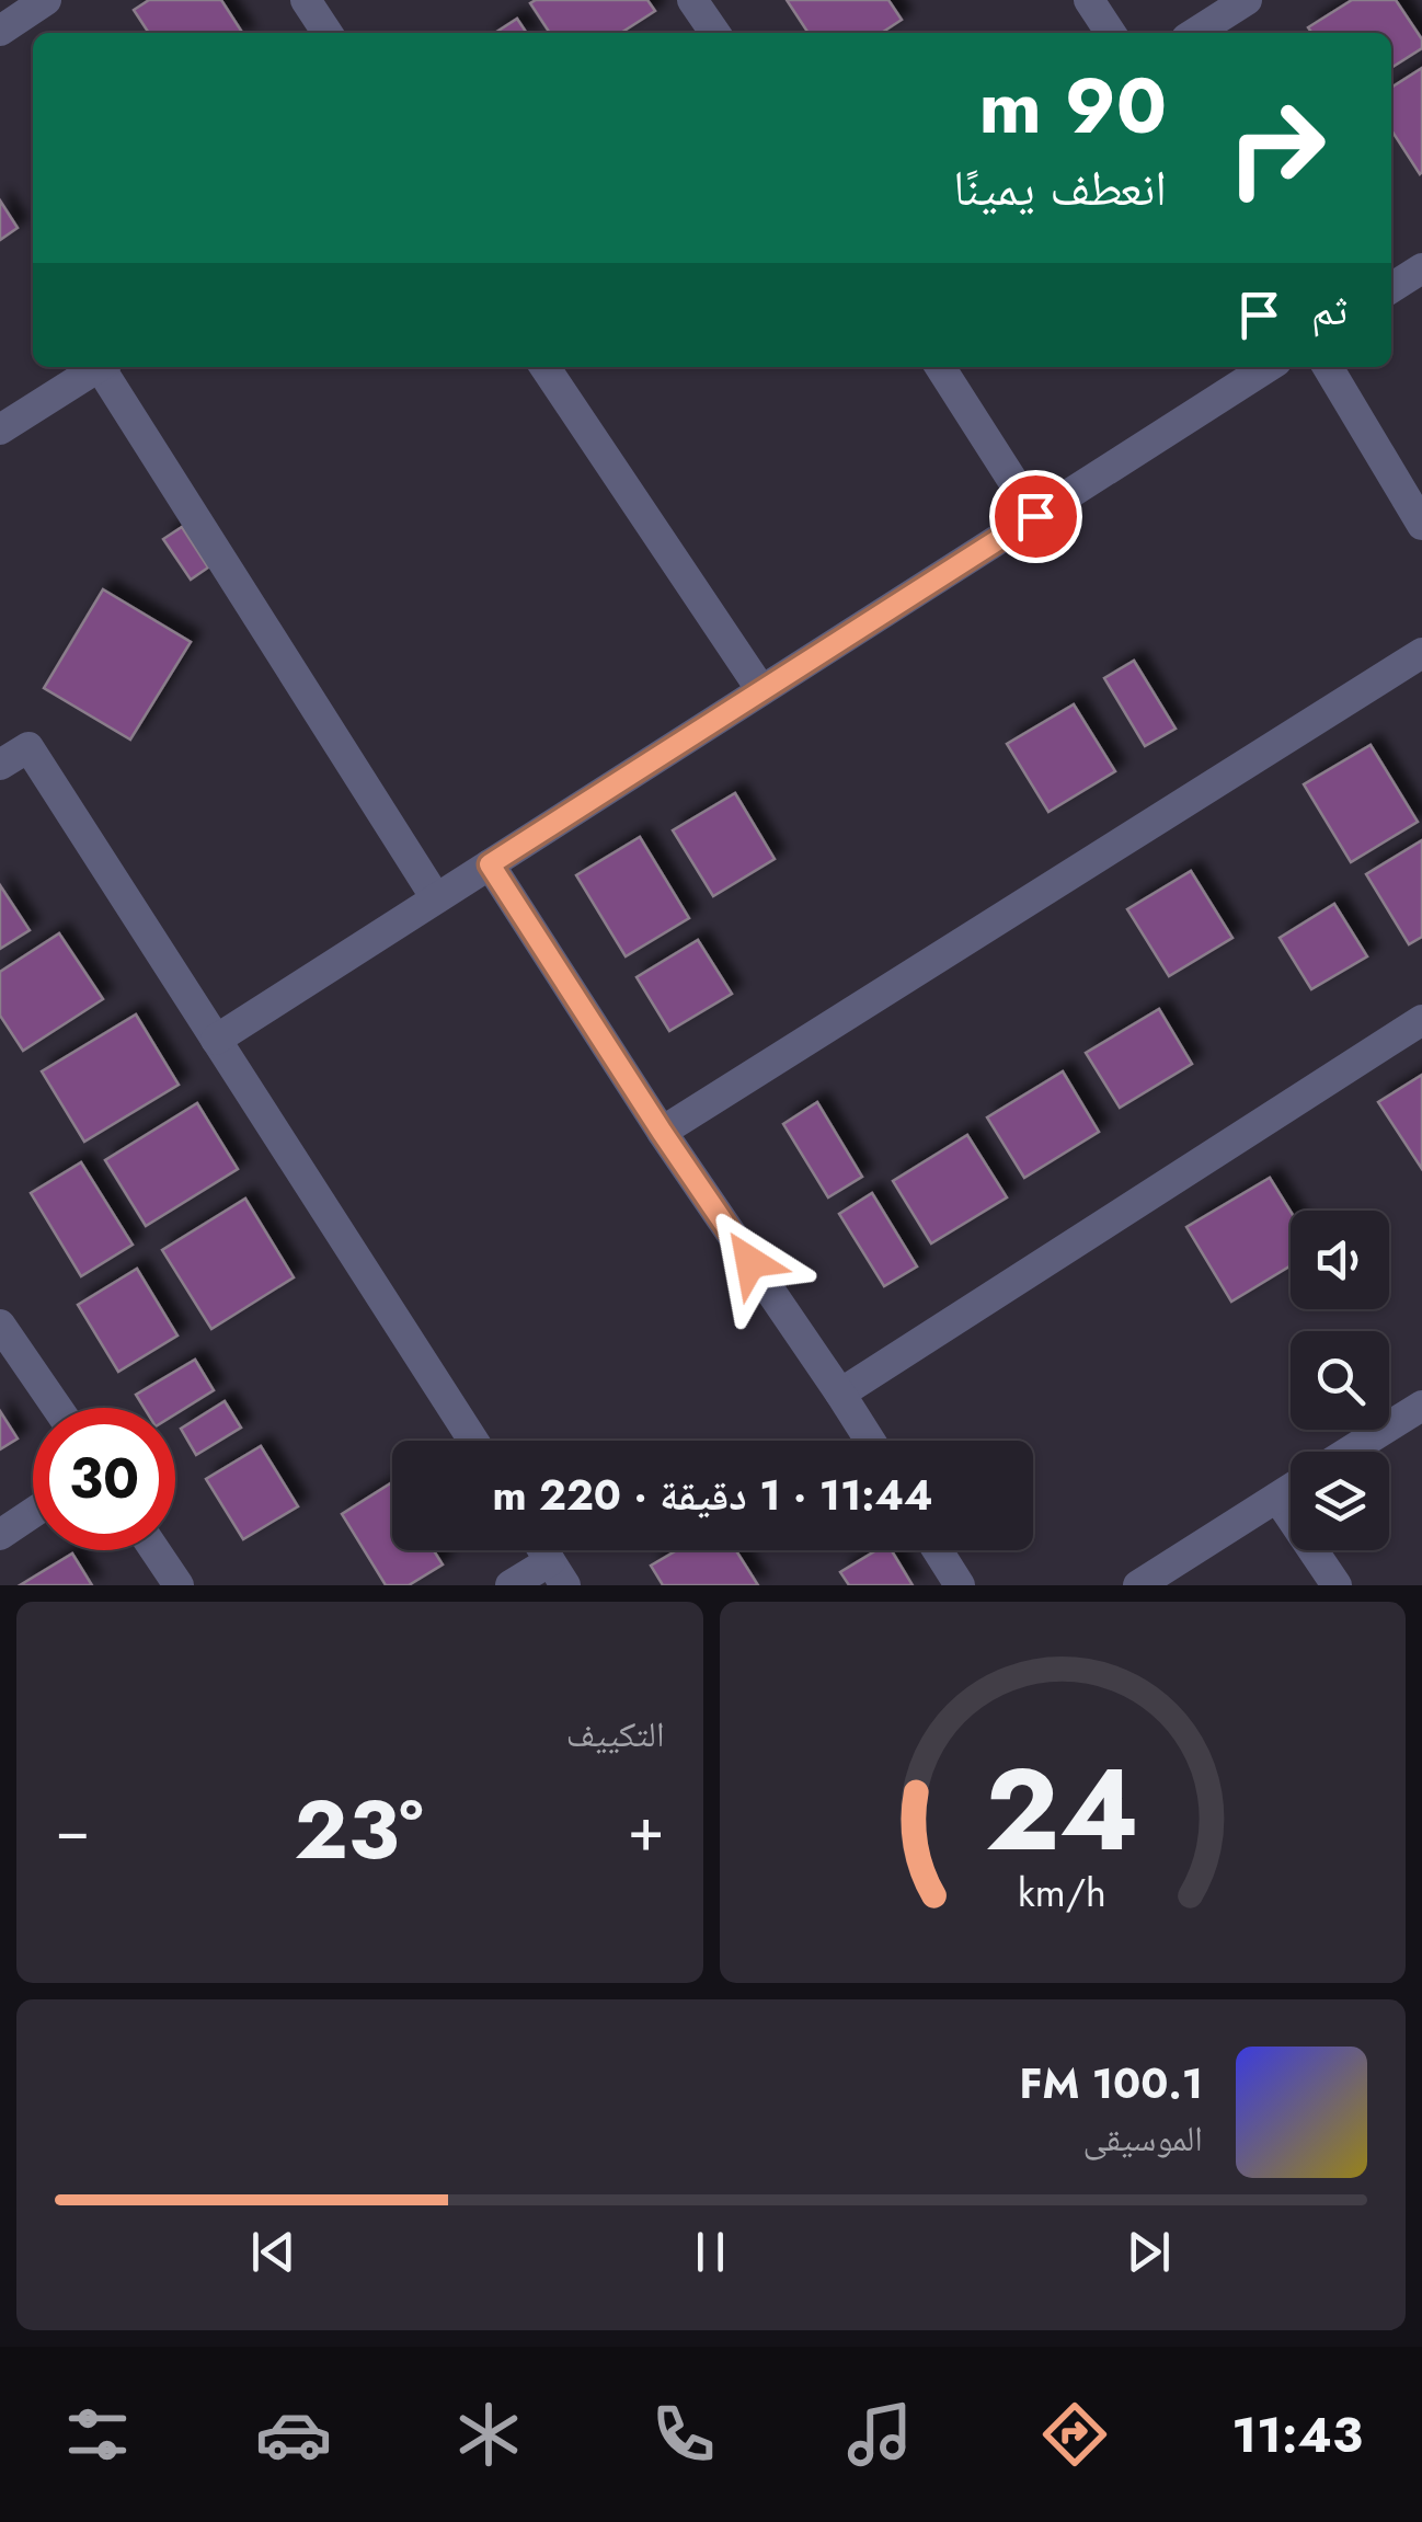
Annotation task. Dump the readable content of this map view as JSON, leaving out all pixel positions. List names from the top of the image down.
{
  "page": {
    "turn": ["90 m", "انعطف يمينًا"],
    "then": "ثم",
    "limit": "30",
    "trip": "11:44 · 1 دقيقة · 220 m",
    "tile": "التكييف",
    "heat": ["−", "23°", "+"],
    "song": ["100.1 FM", "الموسيقى"],
    "tabs": "11:43",
    "gauge": ["24", "km/h"]
  }
}
